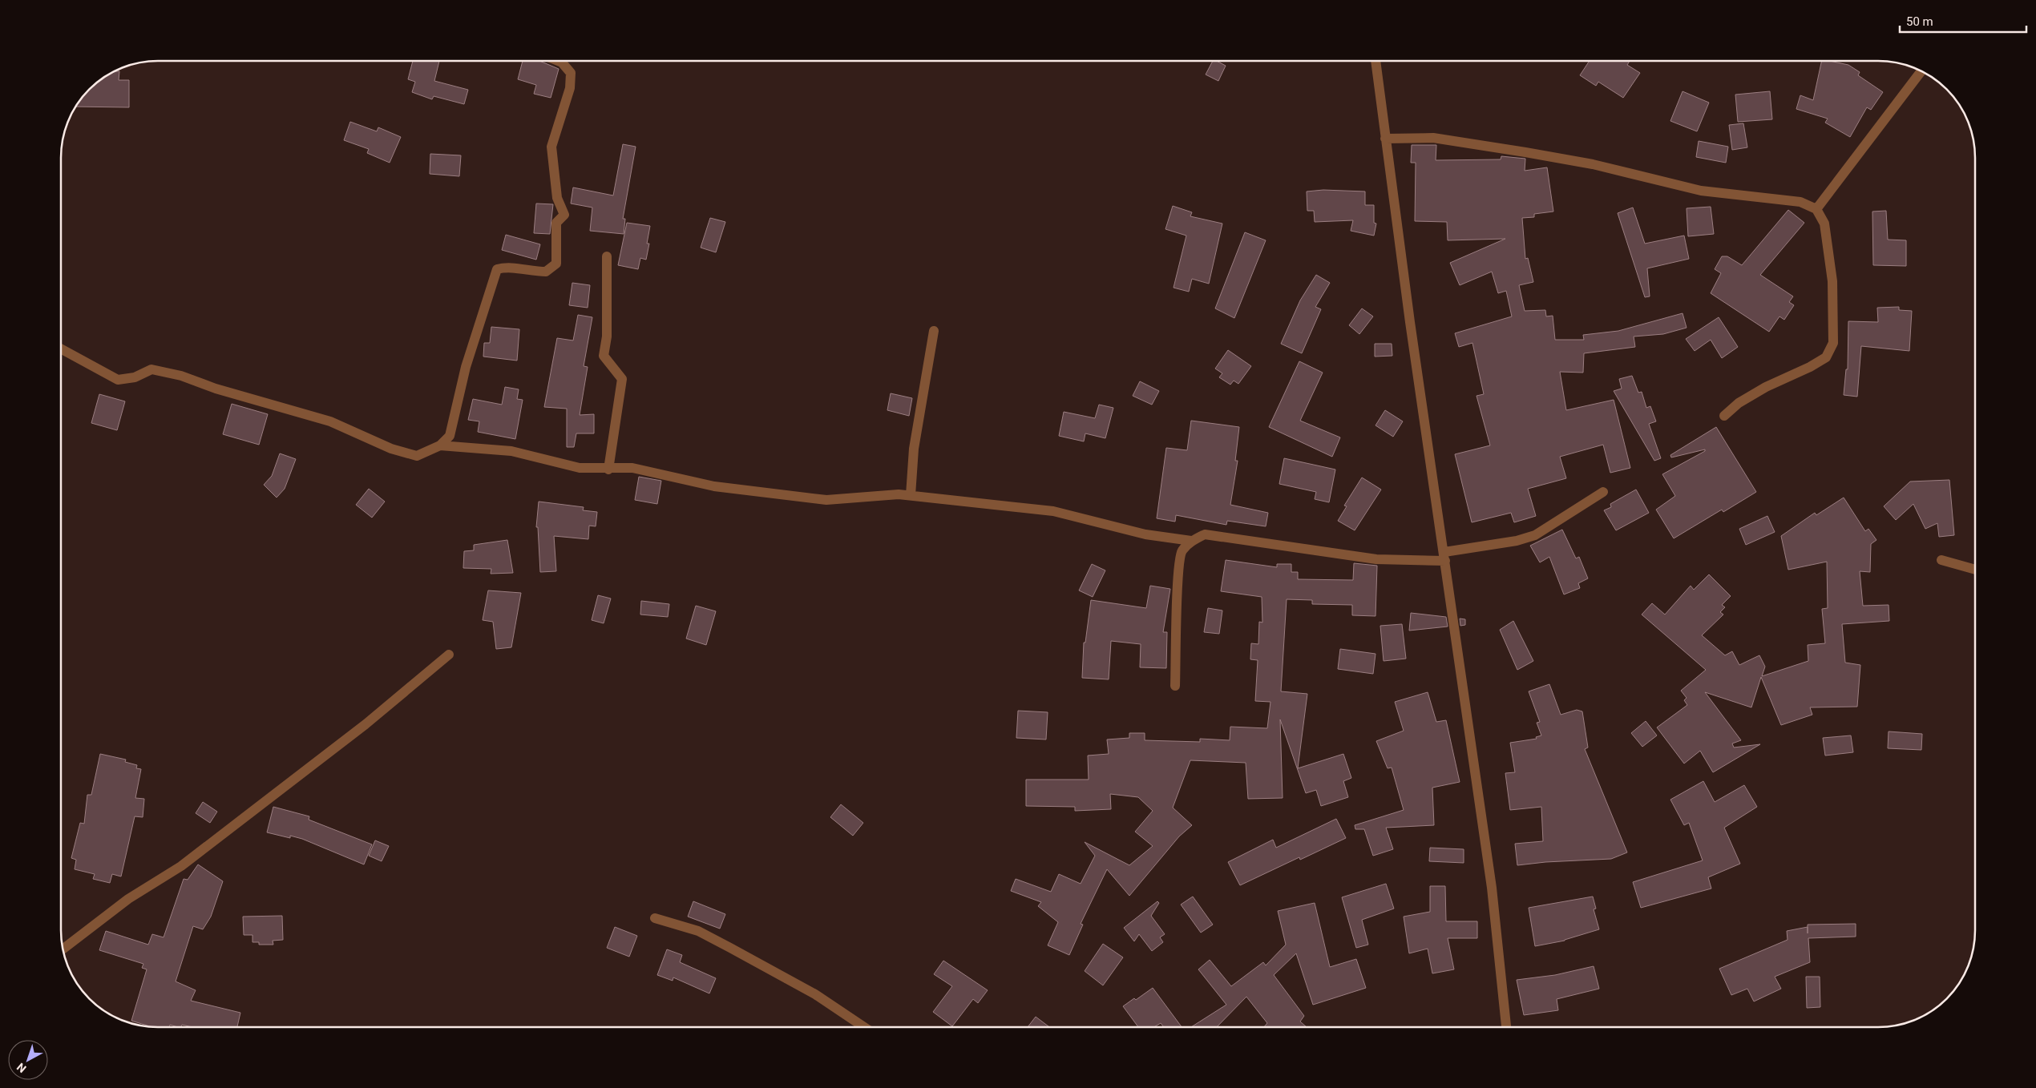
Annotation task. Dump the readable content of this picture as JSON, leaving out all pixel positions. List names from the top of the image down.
{
  "scale_bar": "50 m",
  "north": "bottom left"
}
